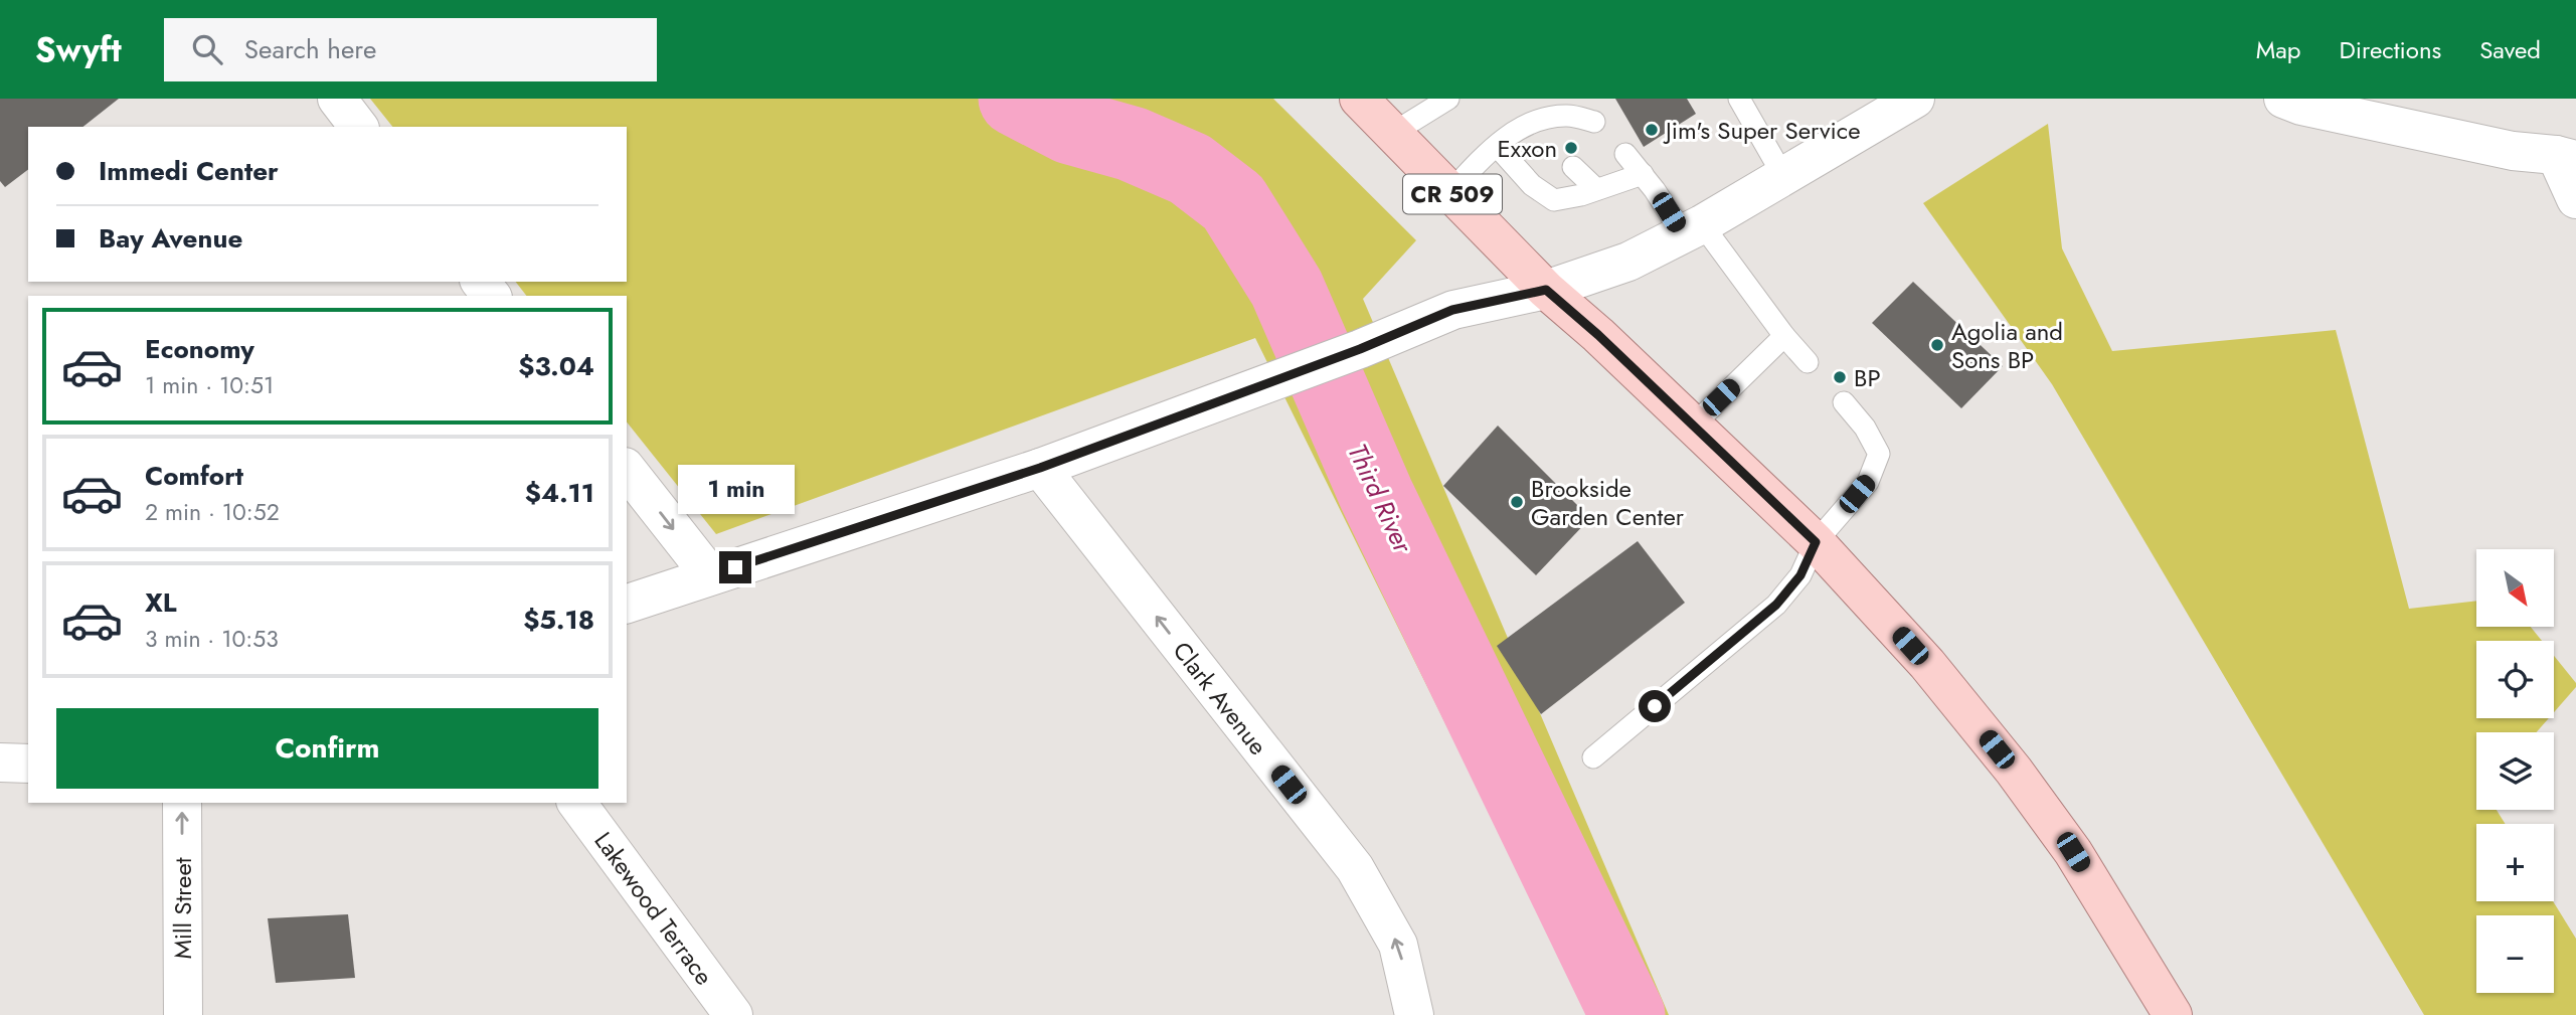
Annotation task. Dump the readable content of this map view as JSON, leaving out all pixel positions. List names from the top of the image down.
{
  "streets": {
    "main road": ["CR 509"],
    "street": ["Clark Avenue", "Mill Street", "Lakewood Terrace"]
  },
  "one_way": ["Clark Avenue", "Mill Street"],
  "water": ["Third River"],
  "places": [
    "Jim's Super Service",
    "Exxon",
    "Agolia and Sons BP",
    "BP",
    "Brookside Garden Center"
  ],
  "north": "bottom right",
  "page": {
    "header": "Swyft",
    "search": "Search here",
    "nav": ["Map", "Directions", "Saved"],
    "banner": ["Immedi Center", "Bay Avenue"],
    "list": [
      {
        "name": "Economy",
        "note": "1 min · 10:51",
        "value": "$3.04"
      },
      {
        "name": "Comfort",
        "note": "2 min · 10:52",
        "value": "$4.11"
      },
      {
        "name": "XL",
        "note": "3 min · 10:53",
        "value": "$5.18"
      }
    ],
    "bubble": "1 min",
    "map_buttons": ["+", "−"],
    "buttons": "Confirm"
  }
}
